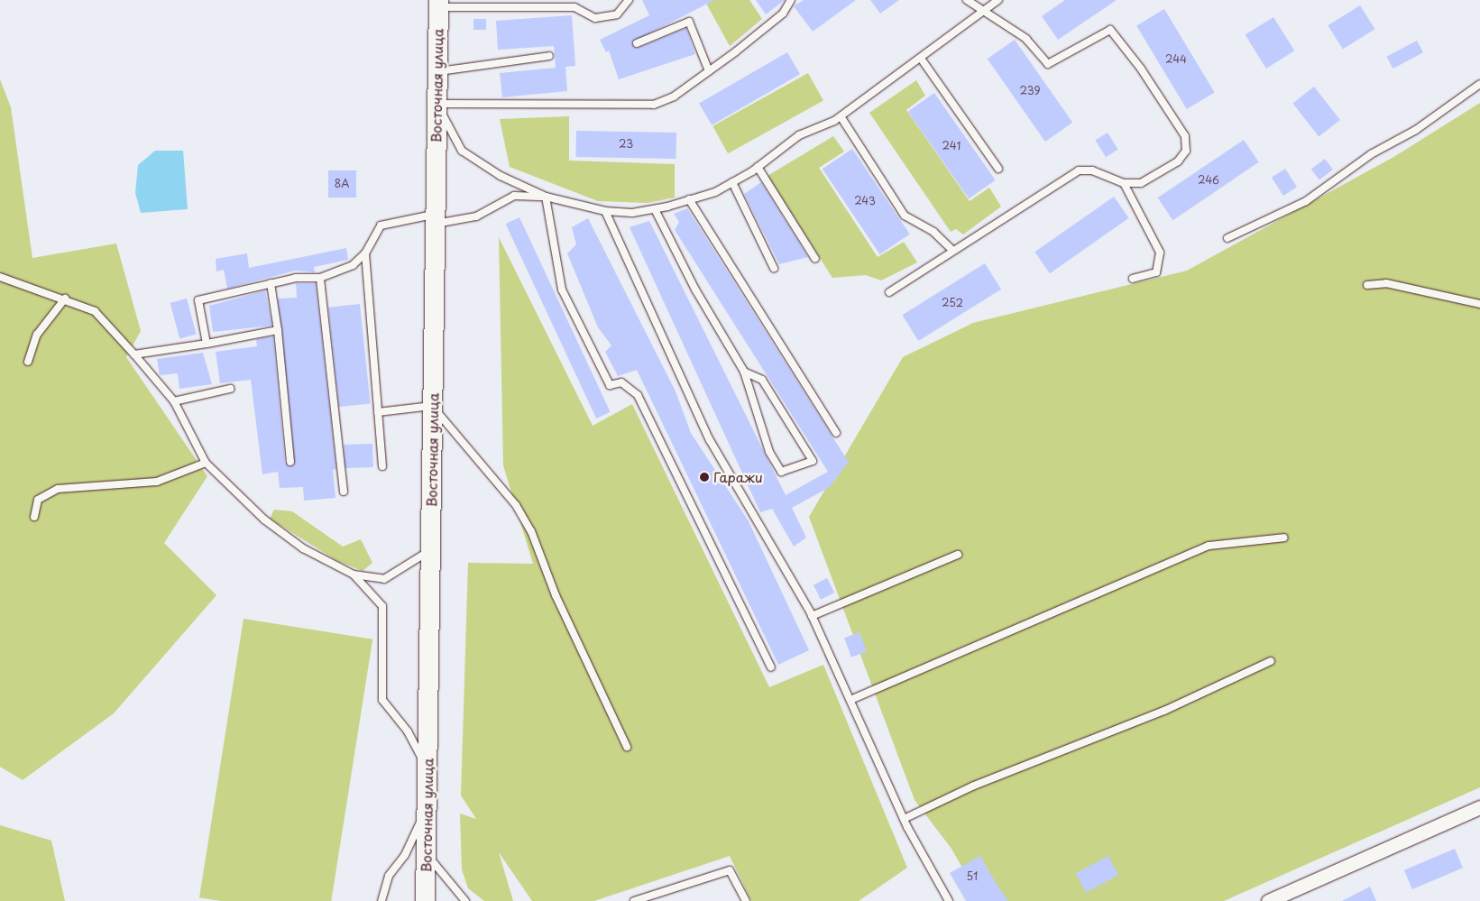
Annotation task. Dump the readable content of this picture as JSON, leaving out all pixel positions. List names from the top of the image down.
{
  "streets": {
    "main road": ["Восточная улица"]
  },
  "places": ["Гаражи"],
  "house_numbers": [
    "244",
    "239",
    "23",
    "241",
    "246",
    "8А",
    "243",
    "252",
    "51"
  ]
}
